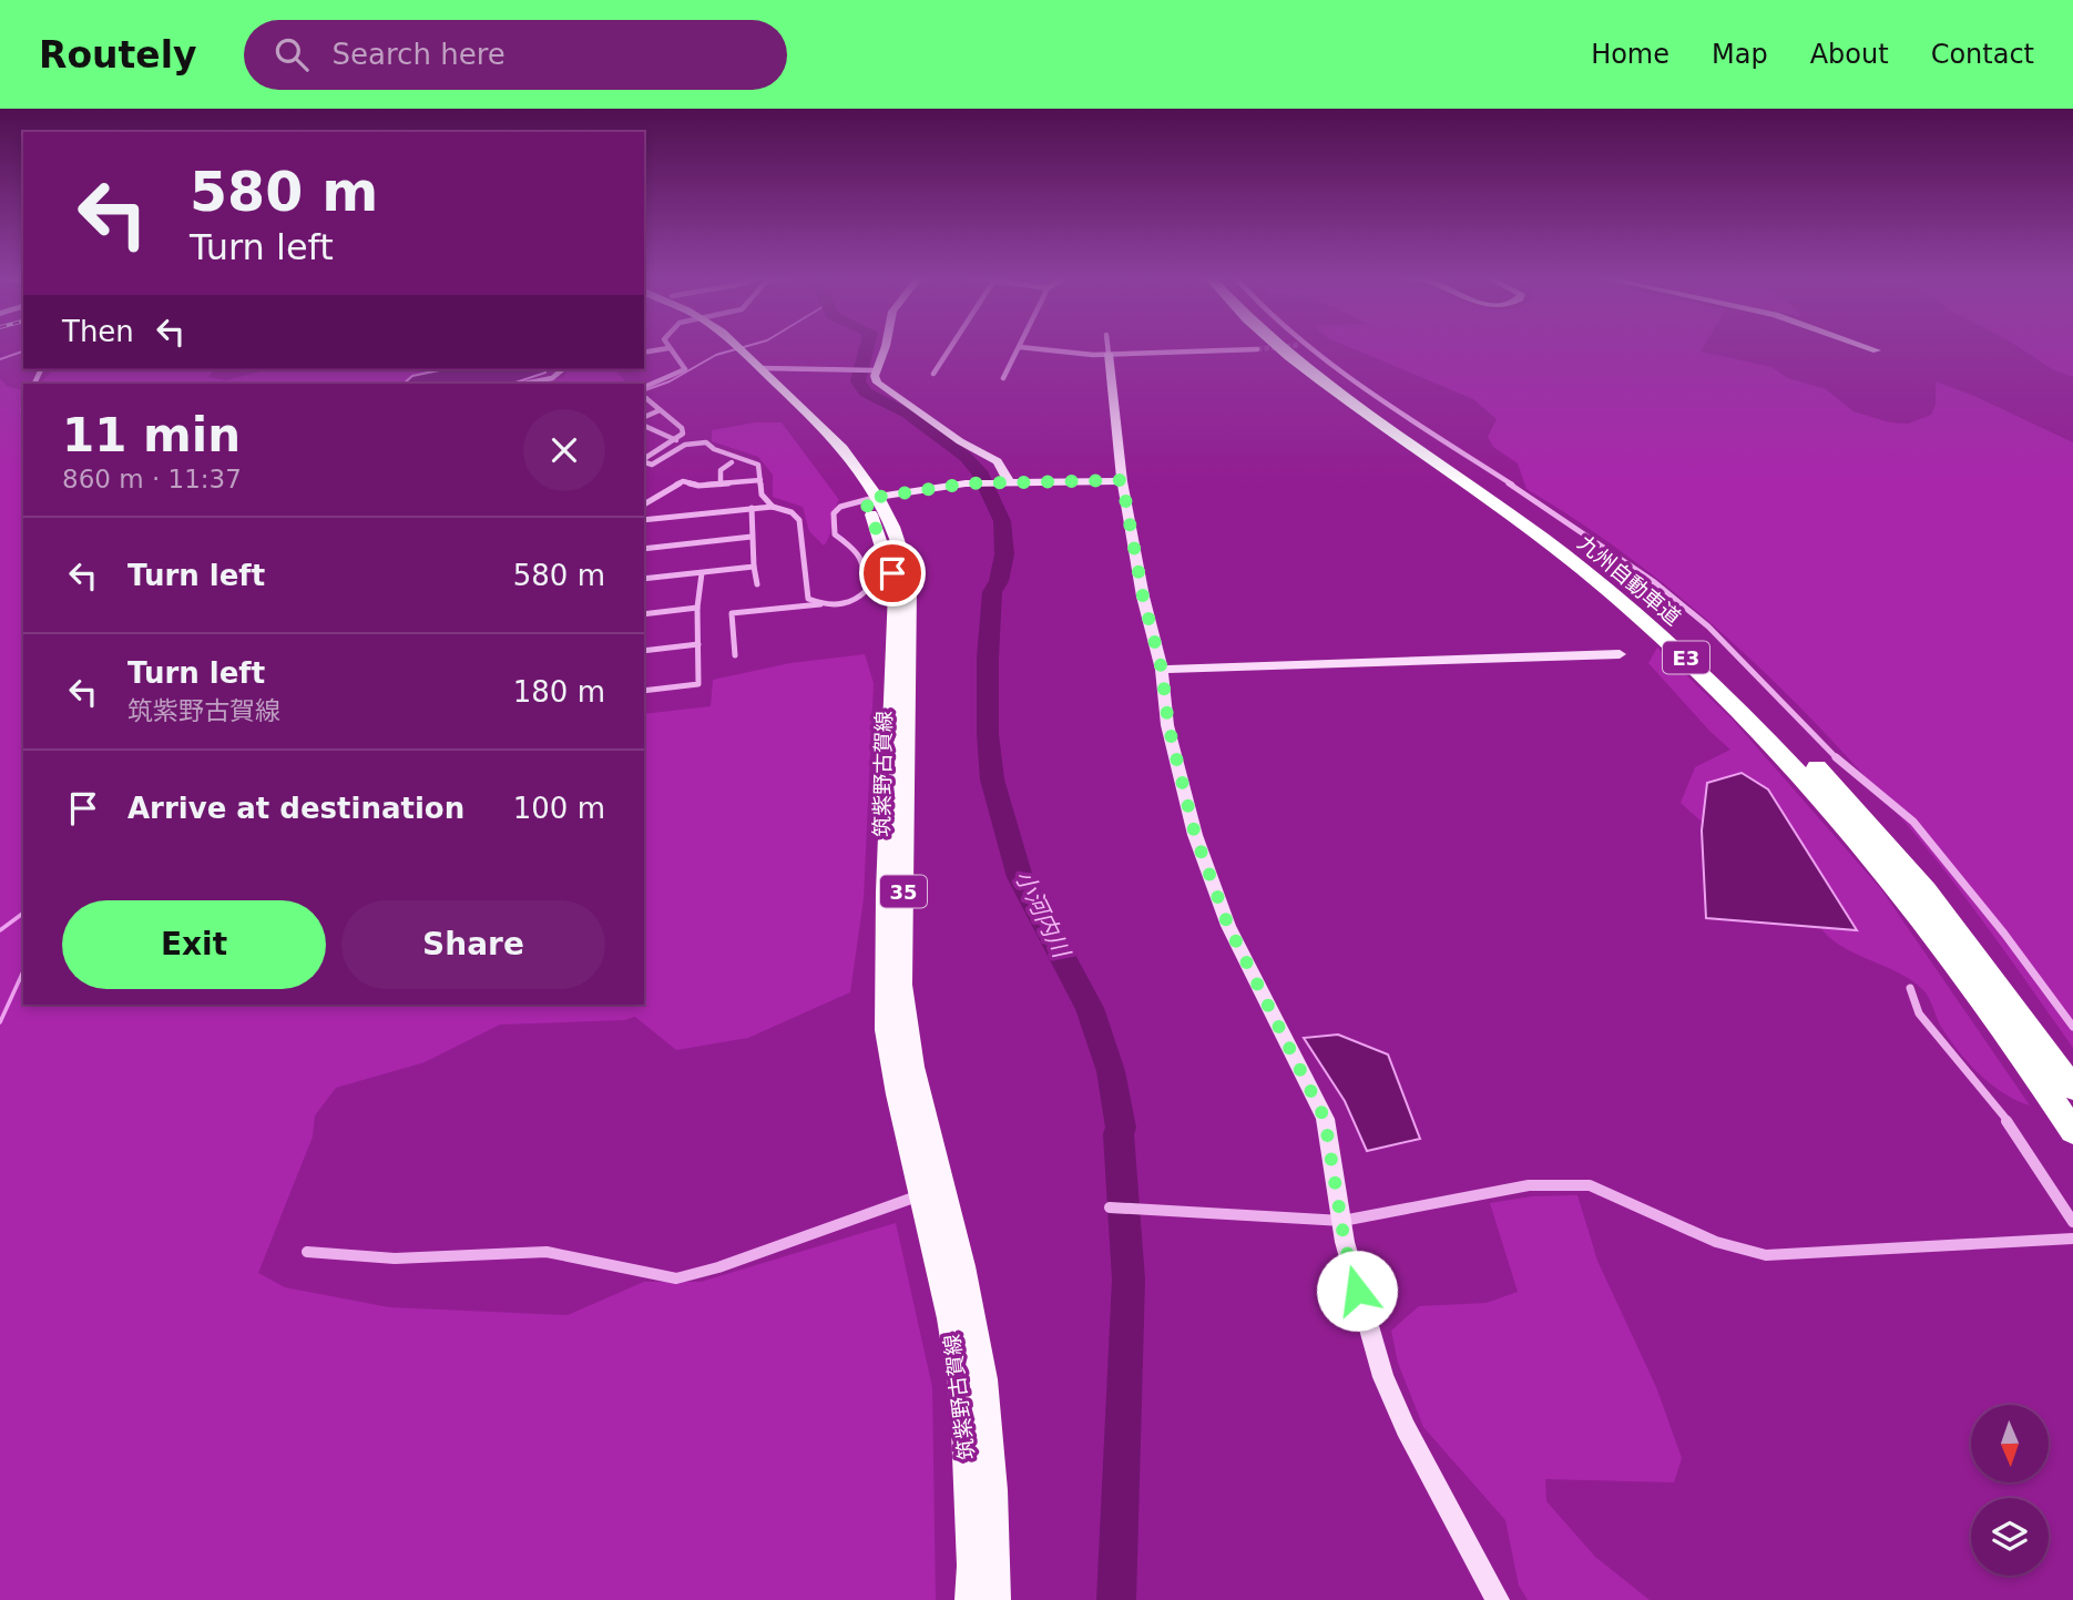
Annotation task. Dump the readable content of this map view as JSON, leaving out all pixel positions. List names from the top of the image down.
{
  "streets": {
    "highway": ["九州自動車道", "E3"],
    "main road": ["筑紫野古賀線", "35"]
  },
  "water": ["小河内川"],
  "north": "bottom",
  "page": {
    "header": "Routely",
    "search": "Search here",
    "nav": [
      "Home",
      "Map",
      "About",
      "Contact"
    ],
    "turn": ["580 m", "Turn left"],
    "then": "Then",
    "heading": ["11 min", "860 m · 11:37"],
    "list": [
      {
        "name": "Turn left",
        "value": "580 m"
      },
      {
        "name": "Turn left",
        "note": "筑紫野古賀線",
        "value": "180 m"
      },
      {
        "name": "Arrive at destination",
        "value": "100 m"
      }
    ],
    "buttons": ["Exit", "Share"]
  }
}
